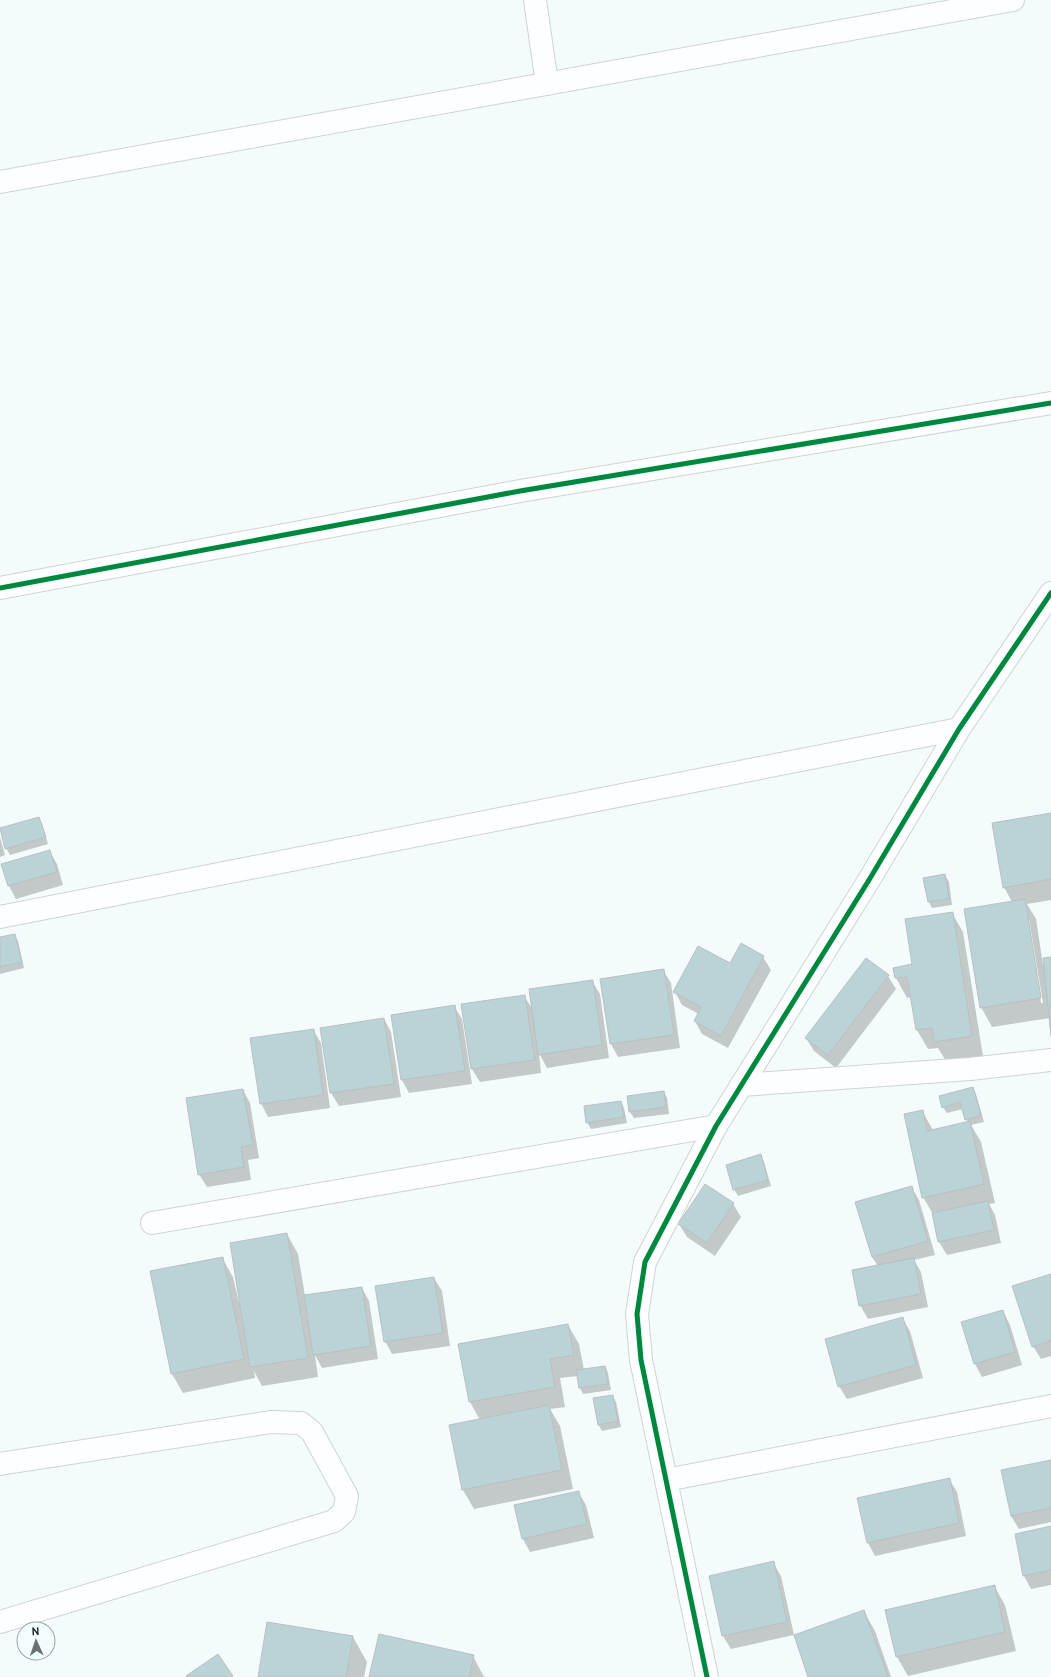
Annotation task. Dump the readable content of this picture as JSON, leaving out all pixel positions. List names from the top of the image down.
{
  "north": "top"
}
